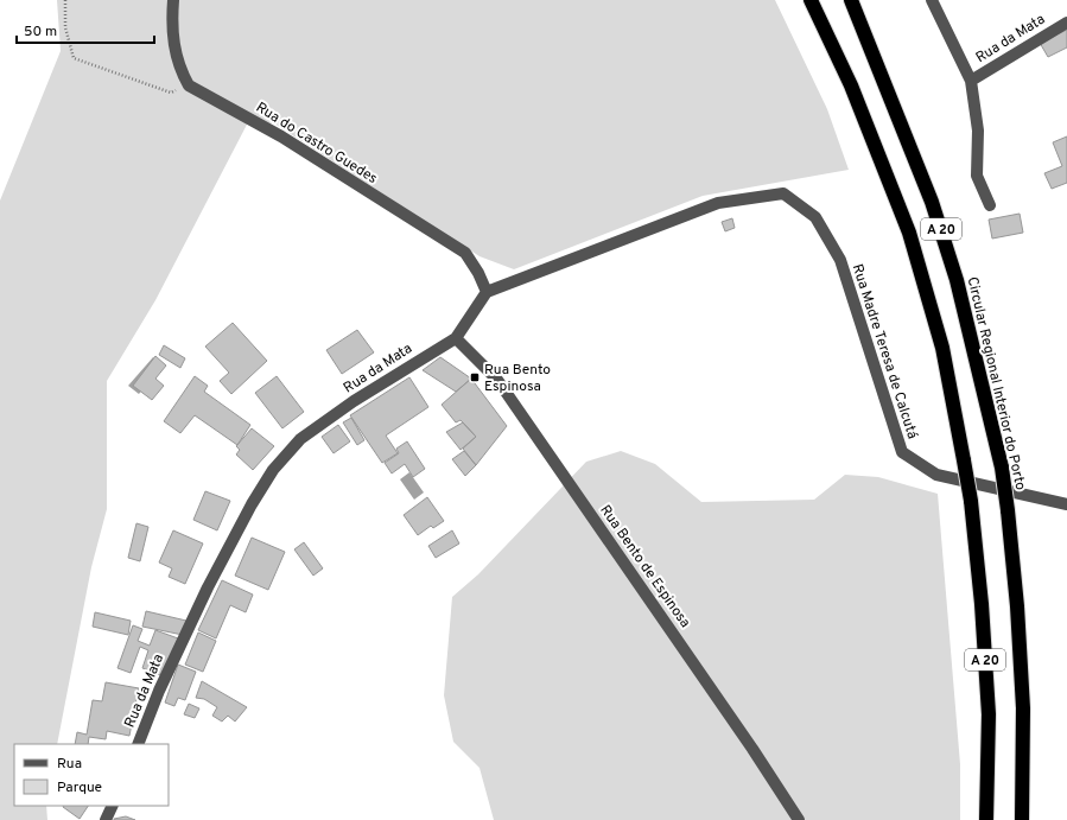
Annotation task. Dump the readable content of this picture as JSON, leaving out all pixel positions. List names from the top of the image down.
{
  "streets": {
    "highway": ["A 20", "Circular Regional Interior do Porto"],
    "street": [
      "Rua da Mata",
      "Rua do Castro Guedes",
      "Rua Madre Teresa de Calcutá",
      "Rua Bento de Espinosa"
    ]
  },
  "crossings": [
    ["Rua da Mata", "Rua do Castro Guedes"],
    ["Rua da Mata", "Rua Madre Teresa de Calcutá"],
    ["Rua da Mata", "Rua Bento de Espinosa"],
    ["Rua do Castro Guedes", "Rua Madre Teresa de Calcutá"]
  ],
  "places": {
    "transit": ["Rua Bento Espinosa"]
  },
  "legend": ["Rua", "Parque"],
  "scale_bar": "50 m"
}
